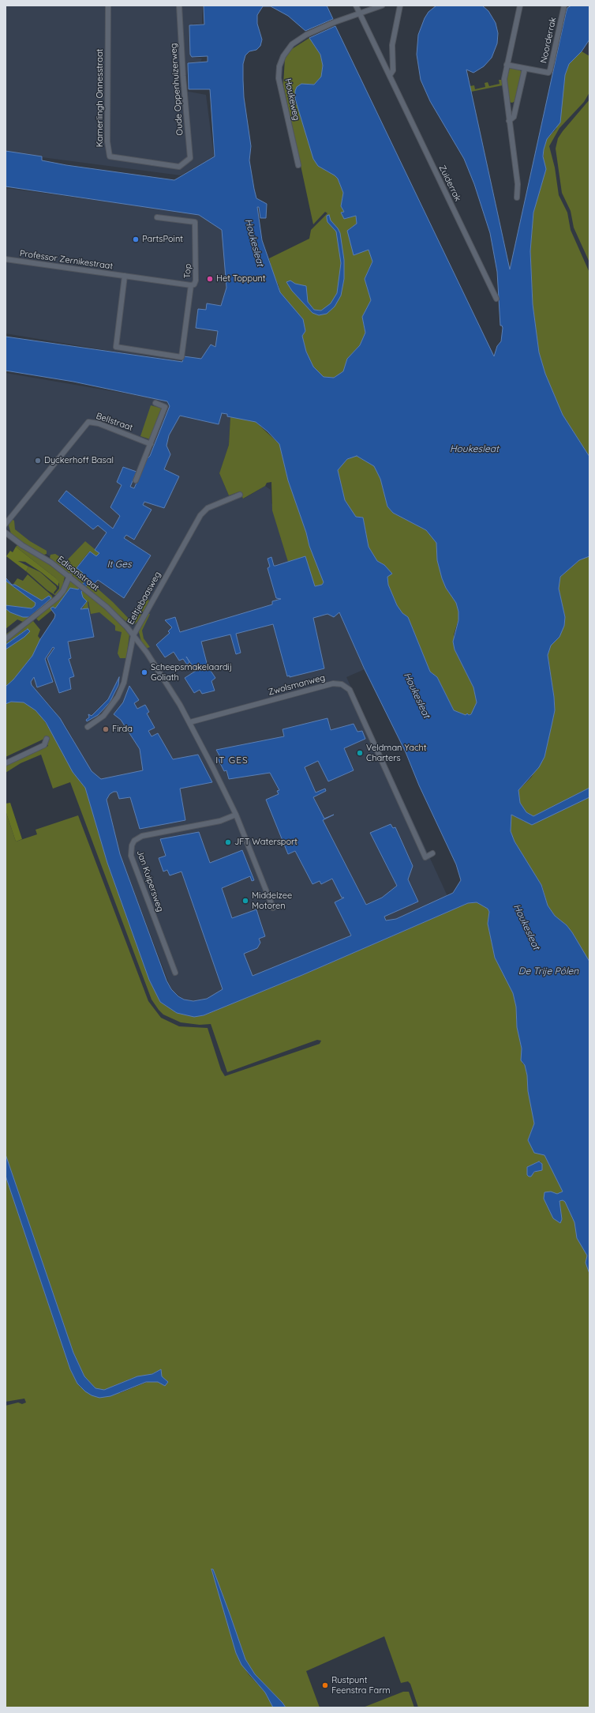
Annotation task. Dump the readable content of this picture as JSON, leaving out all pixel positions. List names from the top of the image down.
{
  "streets": {
    "street": [
      "Noorderrak",
      "Oude Oppenhuizerweg",
      "Kamerlingh Onnesstraat",
      "Houkeweg",
      "Zuiderrak",
      "Professor Zernikestraat",
      "Top",
      "Bellstraat",
      "Edisonstraat",
      "Eeltjebaasweg",
      "Zwolsmanweg",
      "Jan Kuipersweg"
    ]
  },
  "crossings": [
    ["Oude Oppenhuizerweg", "Kamerlingh Onnesstraat"],
    ["Houkeweg", "Zuiderrak"],
    ["Professor Zernikestraat", "Top"],
    ["Edisonstraat", "Eeltjebaasweg"],
    ["Edisonstraat", "Zwolsmanweg"],
    ["Edisonstraat", "Jan Kuipersweg"]
  ],
  "districts": ["IT GES"],
  "water": ["Houkesleat", "It Ges", "De Trije Pôlen"],
  "places": [
    "PartsPoint",
    "Het Toppunt",
    "Dyckerhoff Basal",
    "Scheepsmakelaardij Goliath",
    "Firda",
    "Veldman Yacht Charters",
    "JFT Watersport",
    "Middelzee Motoren",
    "Rustpunt Feenstra Farm"
  ]
}
